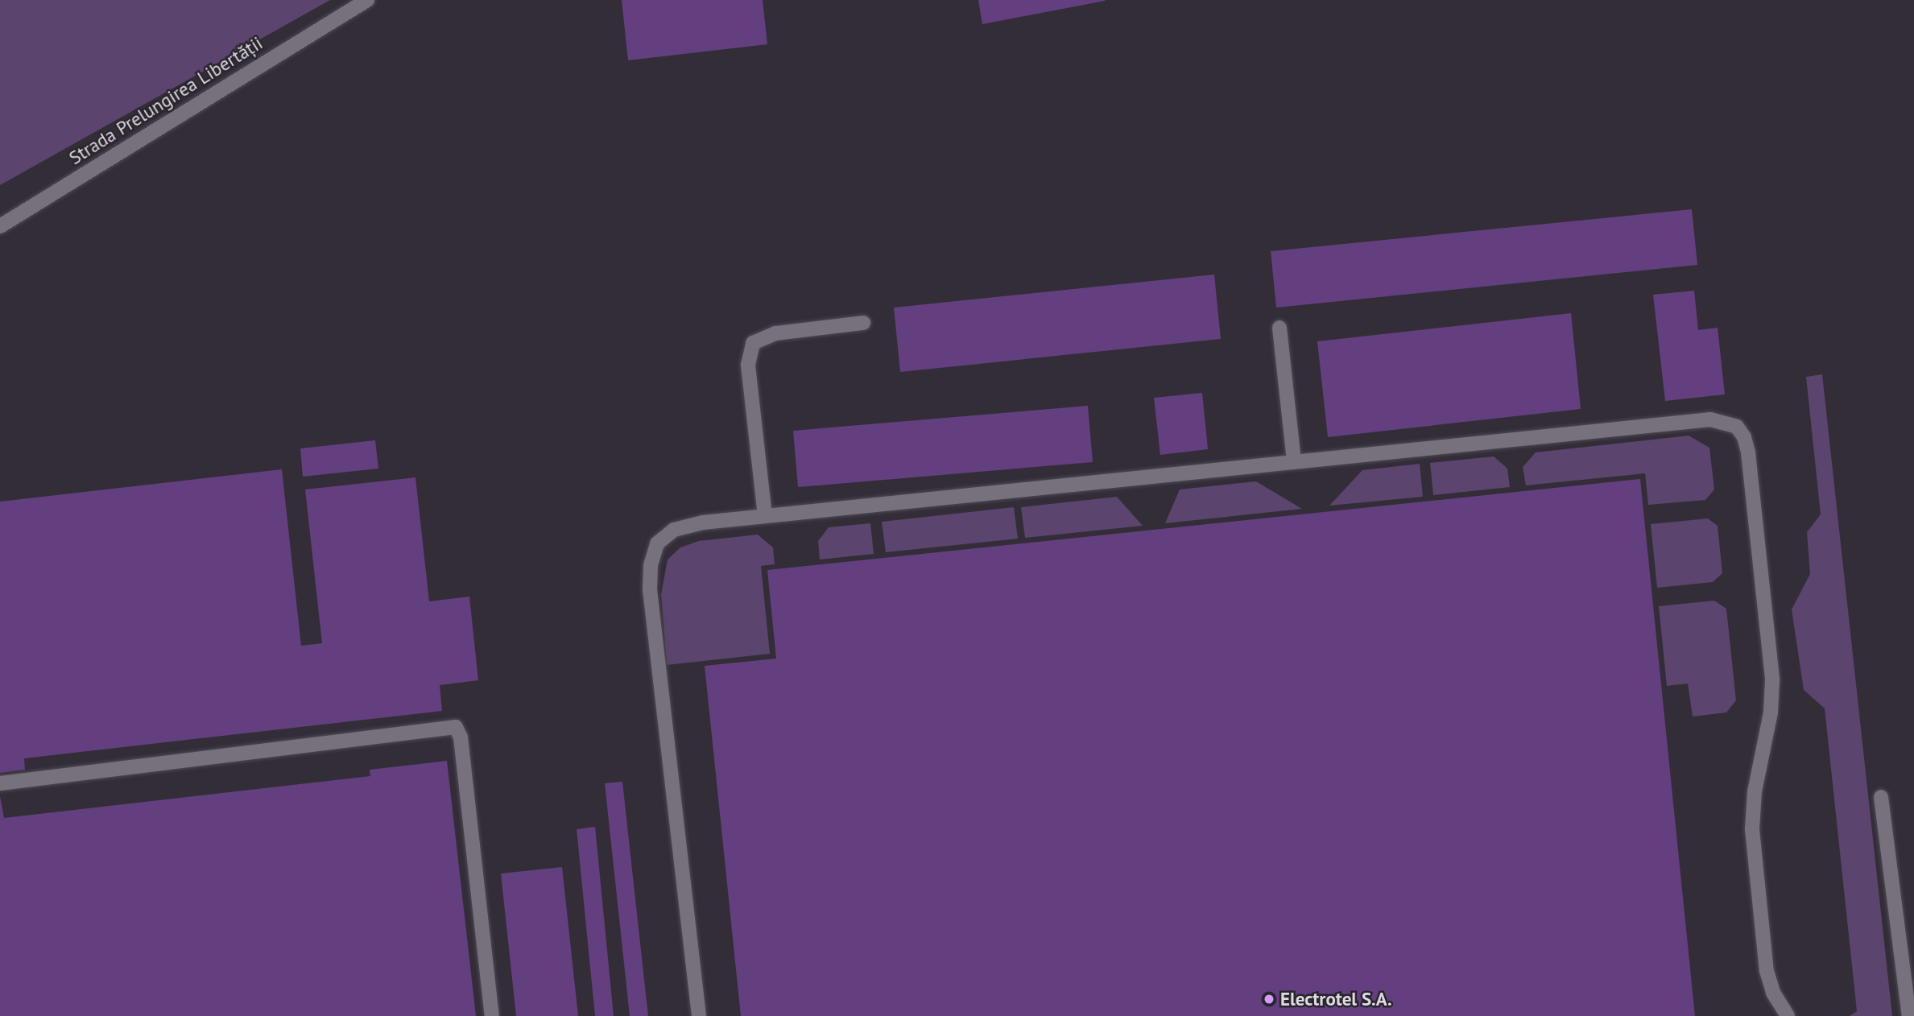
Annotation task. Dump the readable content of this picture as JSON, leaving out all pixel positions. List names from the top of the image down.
{
  "streets": {
    "street": ["Strada Prelungirea Libertății"]
  },
  "places": ["Electrotel S.A."]
}
